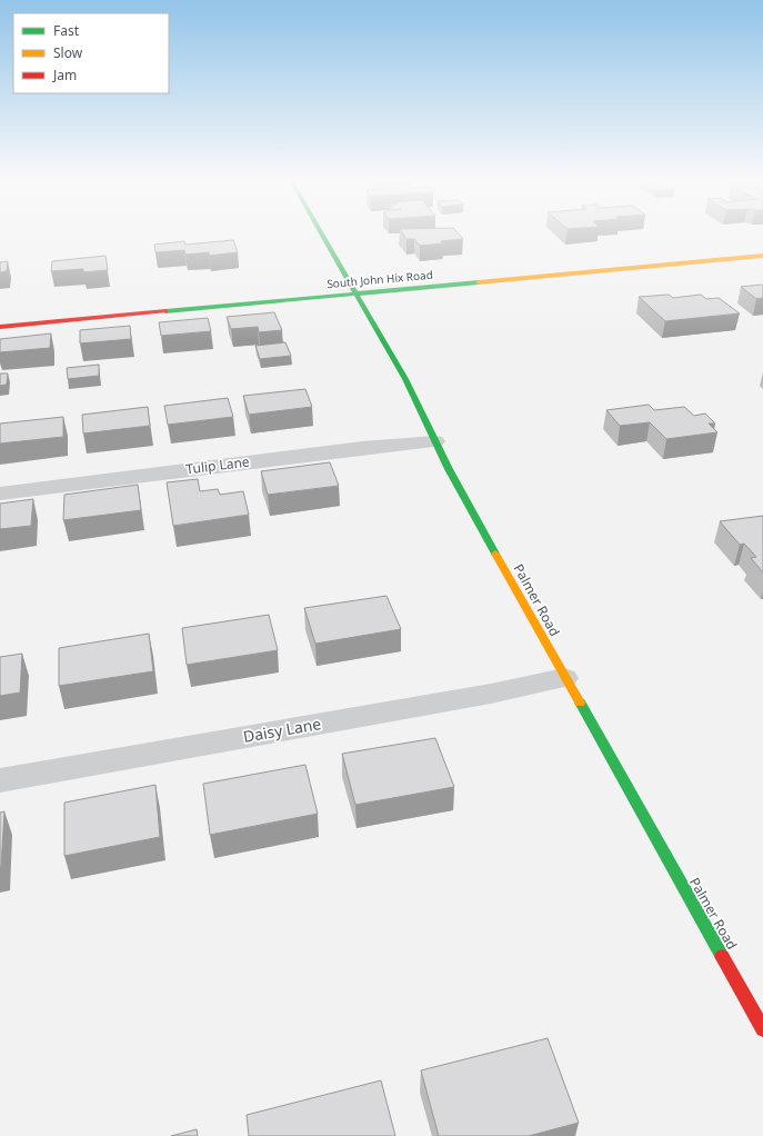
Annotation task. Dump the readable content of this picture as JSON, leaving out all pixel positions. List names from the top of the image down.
{
  "streets": {
    "street": [
      "South John Hix Road",
      "Tulip Lane",
      "Palmer Road",
      "Daisy Lane"
    ]
  },
  "crossings": [
    ["South John Hix Road", "Palmer Road"],
    ["Tulip Lane", "Palmer Road"],
    ["Palmer Road", "Daisy Lane"]
  ],
  "legend": ["Fast", "Slow", "Jam"]
}
